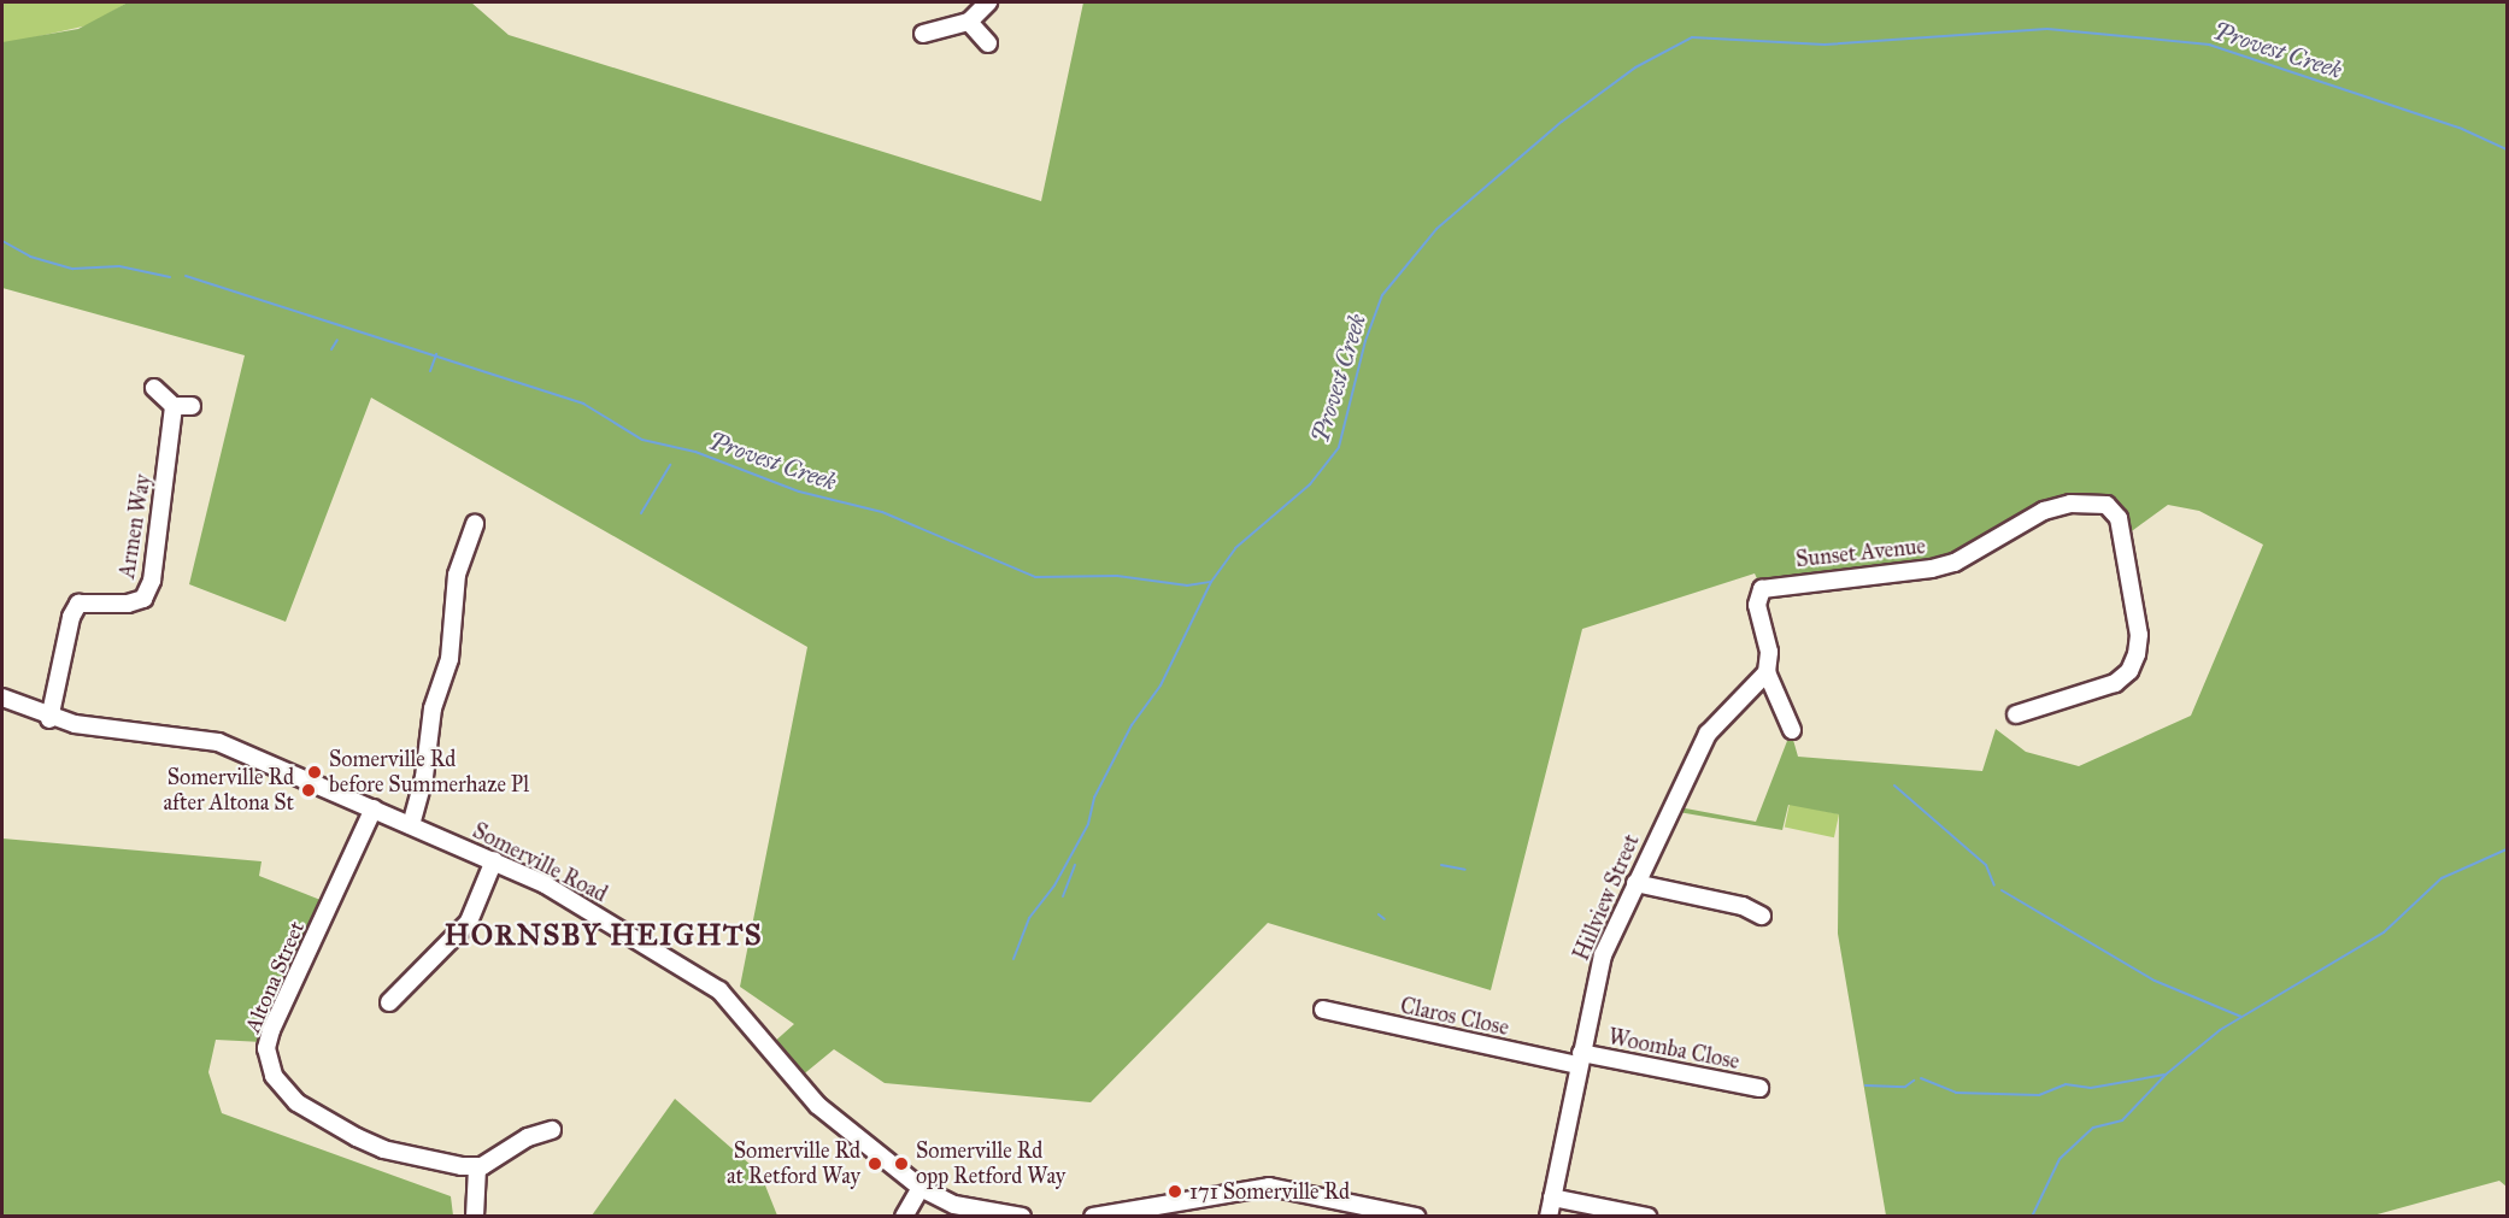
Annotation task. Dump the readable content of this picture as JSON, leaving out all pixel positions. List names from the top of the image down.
{
  "streets": {
    "street": [
      "Armen Way",
      "Sunset Avenue",
      "Somerville Road",
      "Hillview Street",
      "Altona Street",
      "Claros Close",
      "Woomba Close"
    ]
  },
  "crossings": [
    ["Armen Way", "Somerville Road"],
    ["Sunset Avenue", "Hillview Street"],
    ["Somerville Road", "Altona Street"],
    ["Hillview Street", "Claros Close"],
    ["Hillview Street", "Woomba Close"],
    ["Claros Close", "Woomba Close"]
  ],
  "districts": ["HORNSBY HEIGHTS"],
  "water": ["Provest Creek"],
  "places": [
    "Somerville Rd before Summerhaze Pl",
    "Somerville Rd after Altona St",
    "Somerville Rd at Retford Way",
    "Somerville Rd opp Retford Way",
    "171 Somerville Rd"
  ]
}
